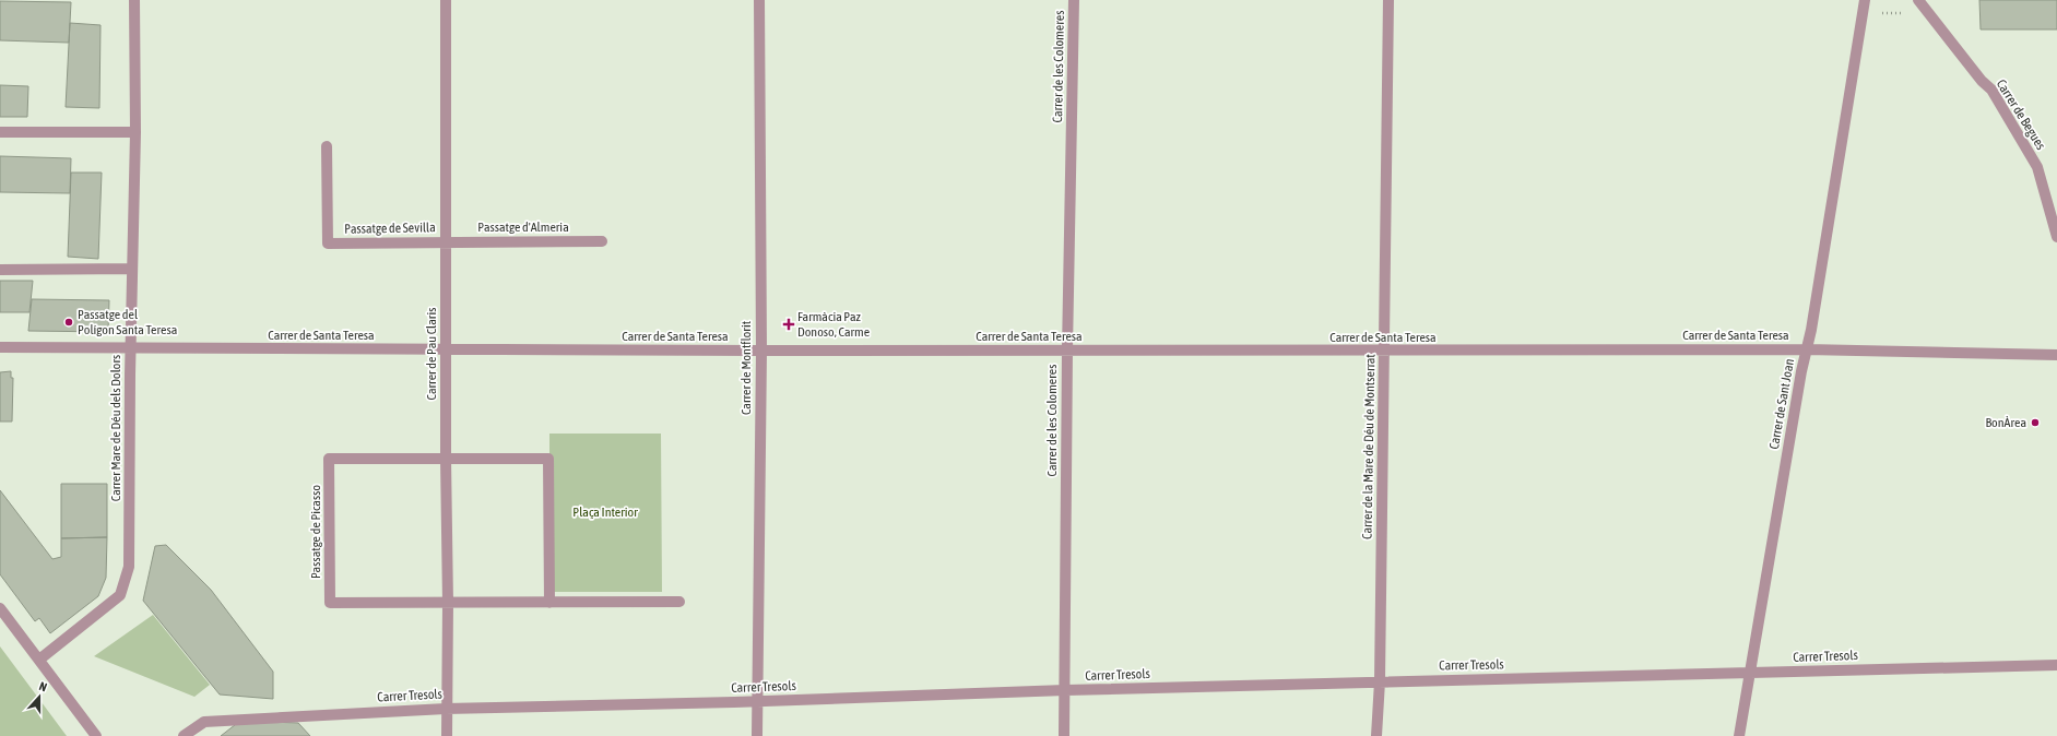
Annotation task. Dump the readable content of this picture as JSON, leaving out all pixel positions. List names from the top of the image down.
{
  "streets": {
    "street": [
      "Carrer de les Colomeres",
      "Carrer de Begues",
      "Passatge d'Almeria",
      "Passatge de Sevilla",
      "Carrer de Santa Teresa",
      "Carrer de Pau Claris",
      "Carrer de Montflorit",
      "Carrer de Sant Joan",
      "Carrer Mare de Déu dels Dolors",
      "Carrer de la Mare de Déu de Montserrat",
      "Passatge de Picasso",
      "Carrer Tresols"
    ]
  },
  "crossings": [
    ["Carrer de les Colomeres", "Carrer de Santa Teresa"],
    ["Carrer de les Colomeres", "Carrer Tresols"],
    ["Passatge d'Almeria", "Passatge de Sevilla"],
    ["Passatge d'Almeria", "Carrer de Pau Claris"],
    ["Passatge de Sevilla", "Carrer de Pau Claris"],
    ["Carrer de Santa Teresa", "Carrer de Pau Claris"],
    ["Carrer de Santa Teresa", "Carrer de Montflorit"],
    ["Carrer de Santa Teresa", "Carrer de Sant Joan"],
    ["Carrer de Santa Teresa", "Carrer Mare de Déu dels Dolors"],
    ["Carrer de Santa Teresa", "Carrer de la Mare de Déu de Montserrat"],
    ["Carrer de Pau Claris", "Passatge de Picasso"],
    ["Carrer de Pau Claris", "Carrer Tresols"],
    ["Carrer de Montflorit", "Carrer Tresols"],
    ["Carrer de Sant Joan", "Carrer Tresols"],
    ["Carrer de la Mare de Déu de Montserrat", "Carrer Tresols"]
  ],
  "parks": ["Plaça Interior"],
  "places": {
    "other": ["Passatge del Polígon Santa Teresa", "BonÀrea"],
    "health": ["Farmàcia Paz Donoso, Carme"]
  },
  "north": "top"
}
